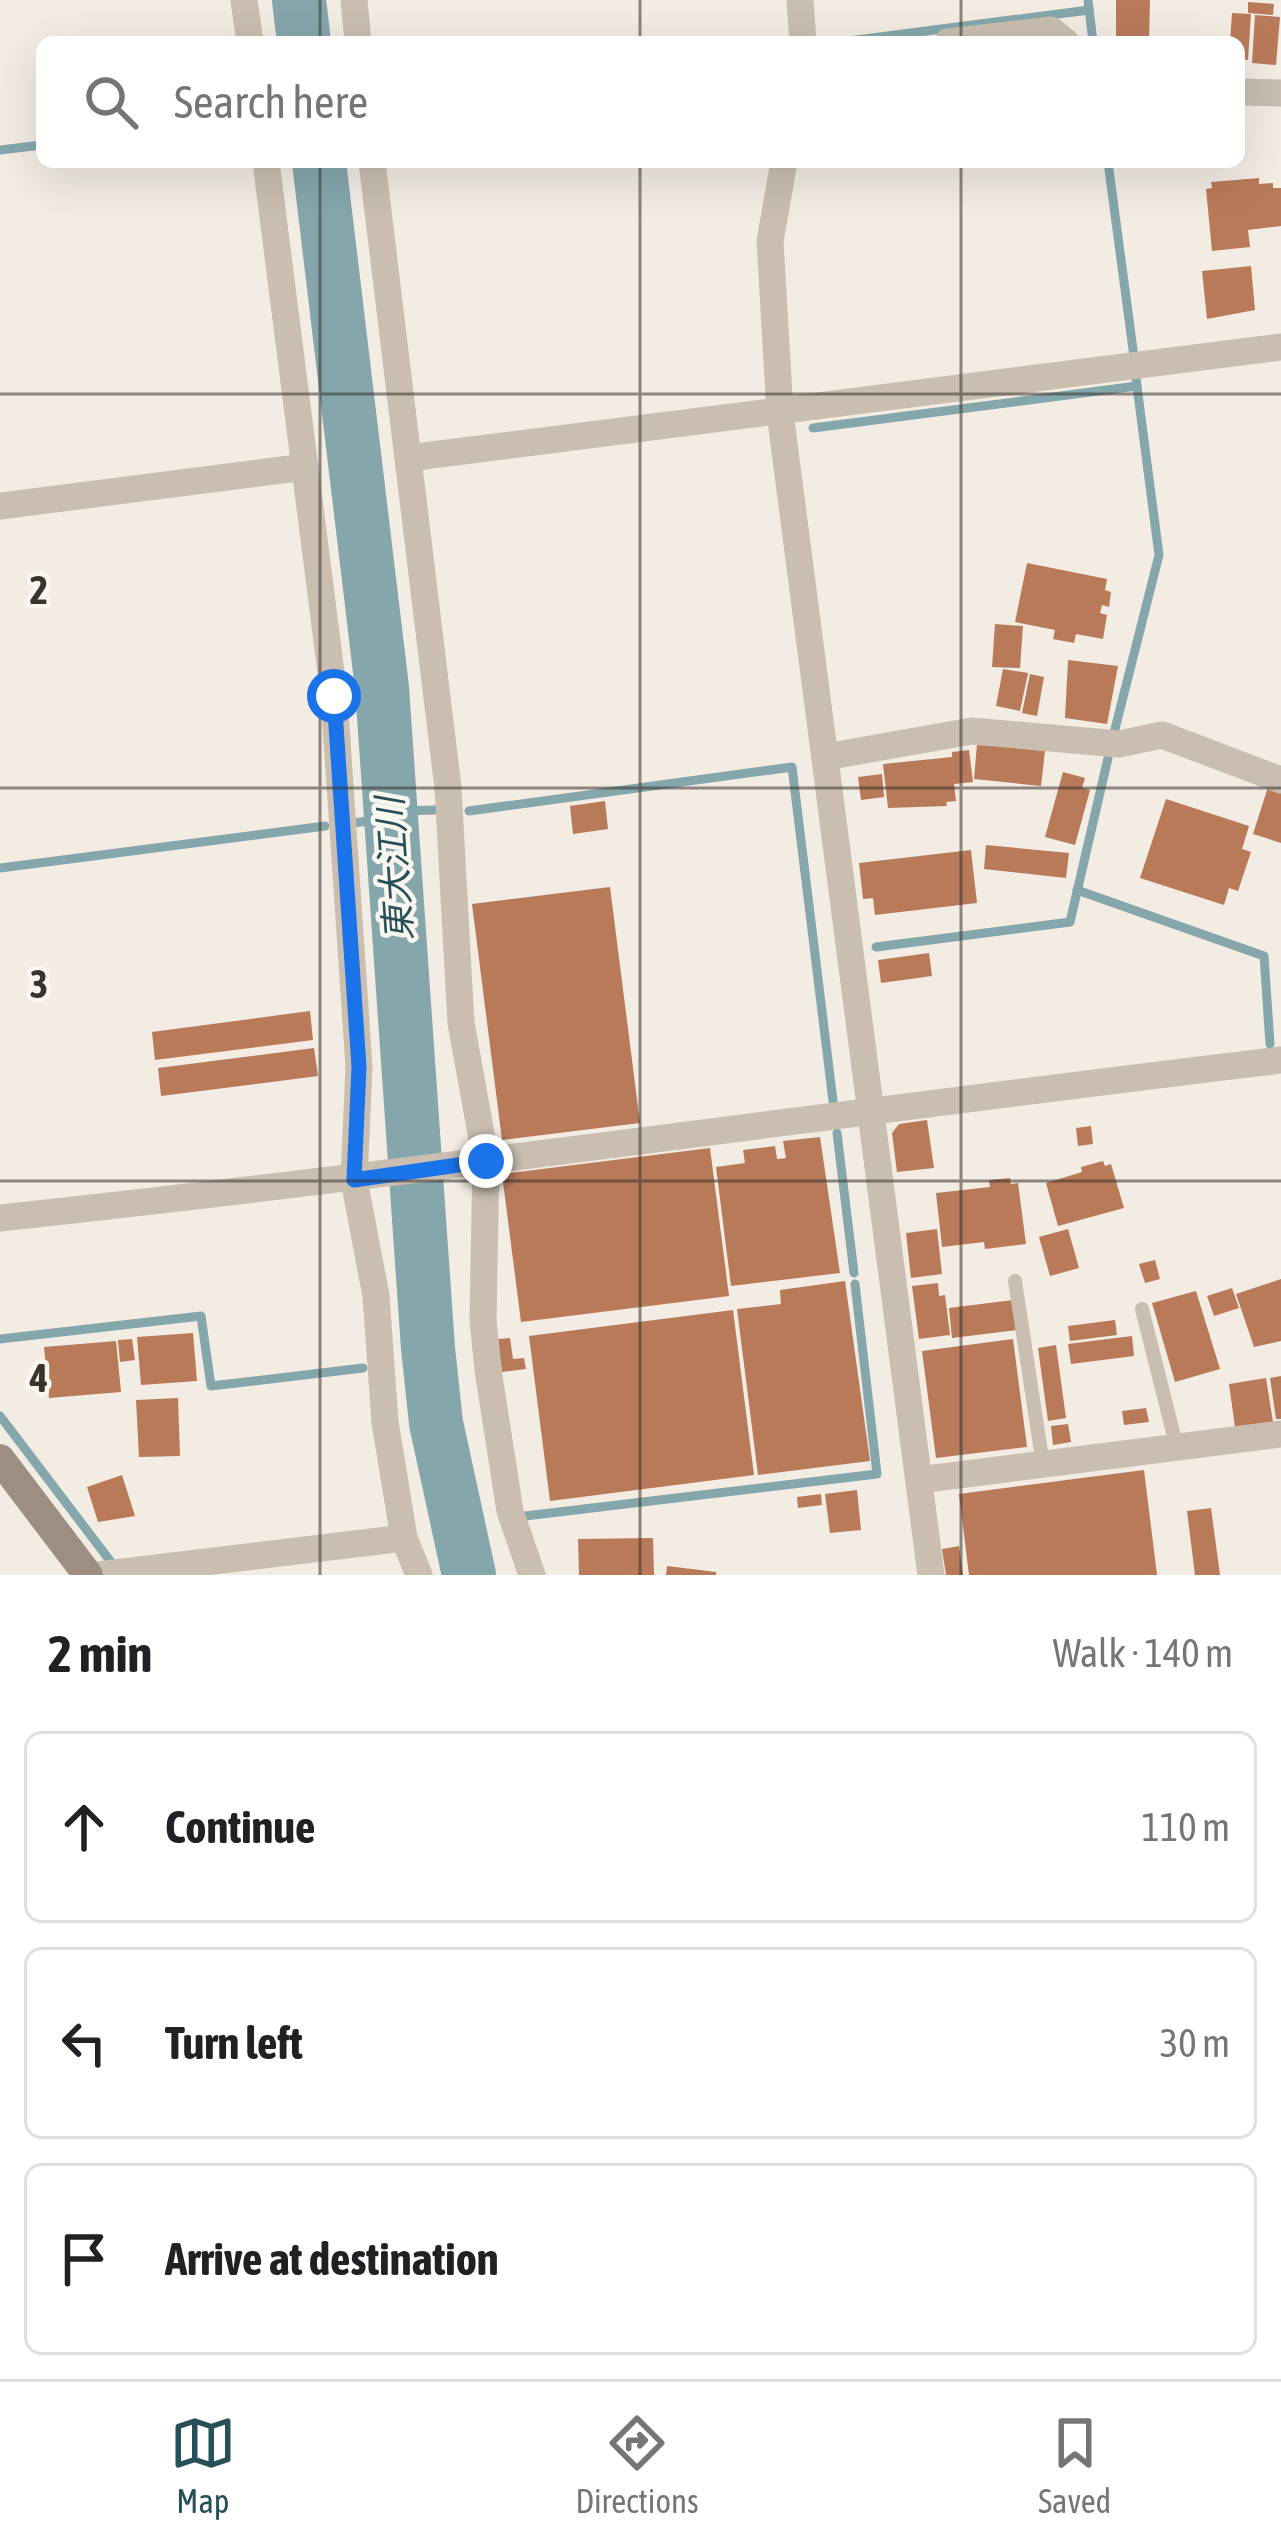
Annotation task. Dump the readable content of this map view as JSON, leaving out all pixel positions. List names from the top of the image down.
{
  "water": ["東大江川"],
  "page": {
    "search": "Search here",
    "heading": ["2 min", "Walk · 140 m"],
    "list": [
      ["Continue", "110 m"],
      ["Turn left", "30 m"],
      "Arrive at destination"
    ],
    "nav": ["Map", "Directions", "Saved"]
  },
  "grid": {
    "rows": ["2", "3", "4"]
  }
}
